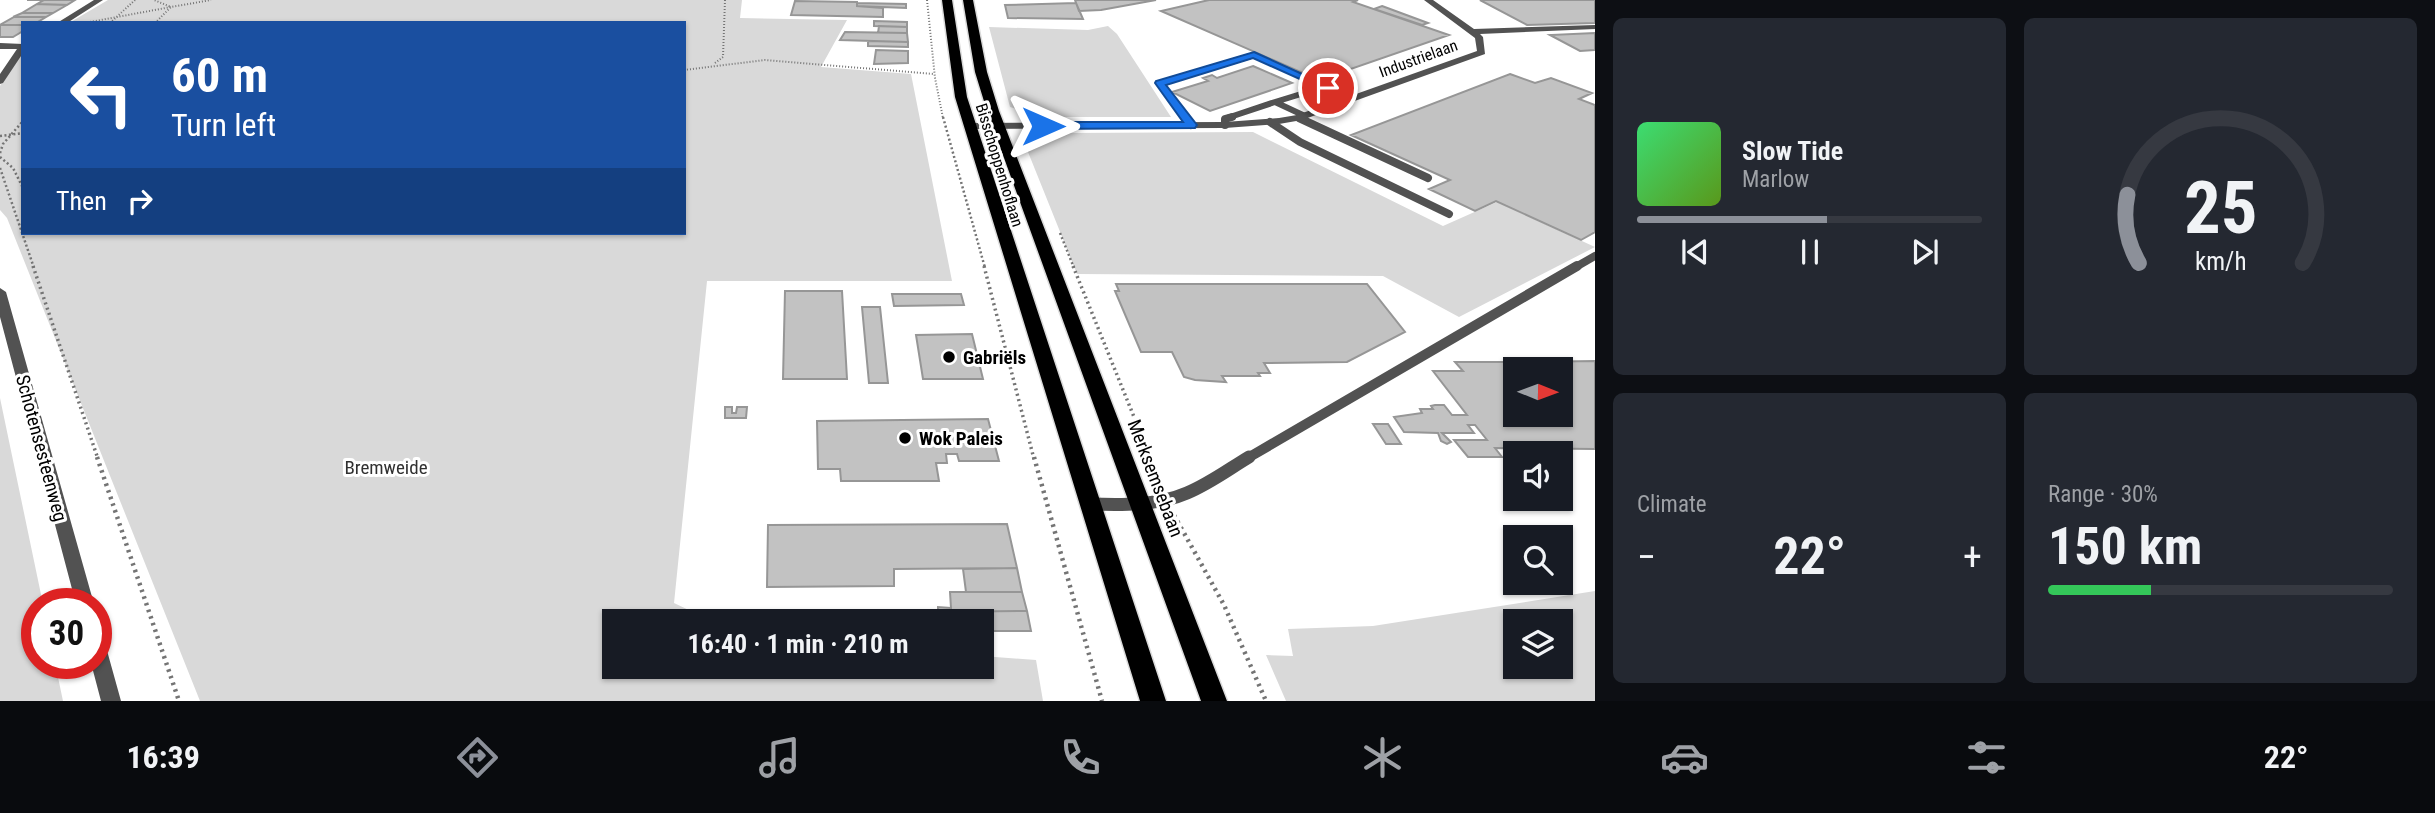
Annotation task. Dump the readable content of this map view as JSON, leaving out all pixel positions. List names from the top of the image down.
{
  "streets": {
    "main road": ["Bisschoppenhoflaan", "Merksemsebaan"],
    "street": ["Industrielaan", "Schotensesteenweg"]
  },
  "crossings": [
    ["Industrielaan", "Bisschoppenhoflaan"],
    ["Bisschoppenhoflaan", "Merksemsebaan"]
  ],
  "parks": ["Bremweide"],
  "places": ["Gabriëls", "Wok Paleis"],
  "north": "right",
  "page": {
    "turn": ["60 m", "Turn left"],
    "song": ["Slow Tide", "Marlow"],
    "then": "Then",
    "tile": [
      "Climate",
      ["Range · 30%", "150 km"]
    ],
    "heat": ["−", "22°", "+"],
    "limit": "30",
    "trip": "16:40 · 1 min · 210 m",
    "tabs": ["16:39", "22°"],
    "gauge": ["25", "km/h"]
  }
}
